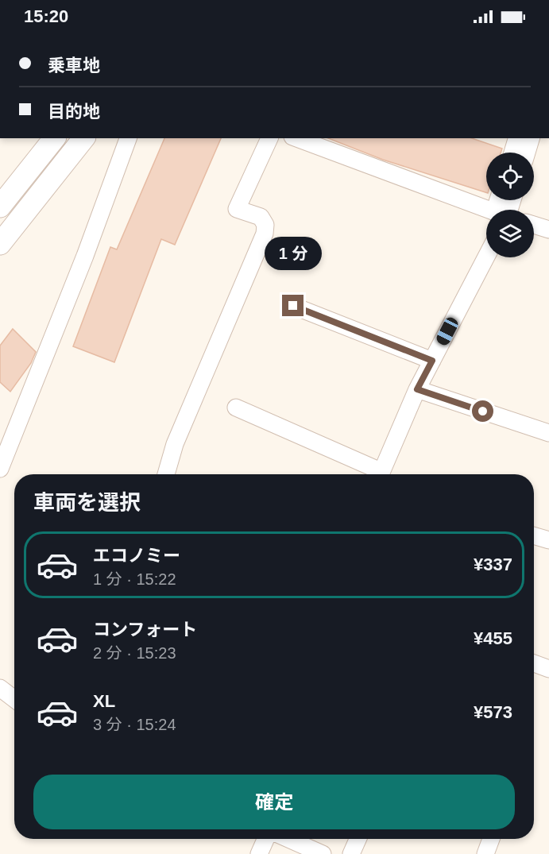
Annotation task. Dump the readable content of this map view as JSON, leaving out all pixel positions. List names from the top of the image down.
{
  "page": {
    "status": "15:20",
    "banner": ["乗車地", "目的地"],
    "bubble": "1 分",
    "heading": "車両を選択",
    "list": [
      {
        "name": "エコノミー",
        "note": "1 分 · 15:22",
        "value": "¥337"
      },
      {
        "name": "コンフォート",
        "note": "2 分 · 15:23",
        "value": "¥455"
      },
      {
        "name": "XL",
        "note": "3 分 · 15:24",
        "value": "¥573"
      }
    ],
    "buttons": "確定"
  }
}
